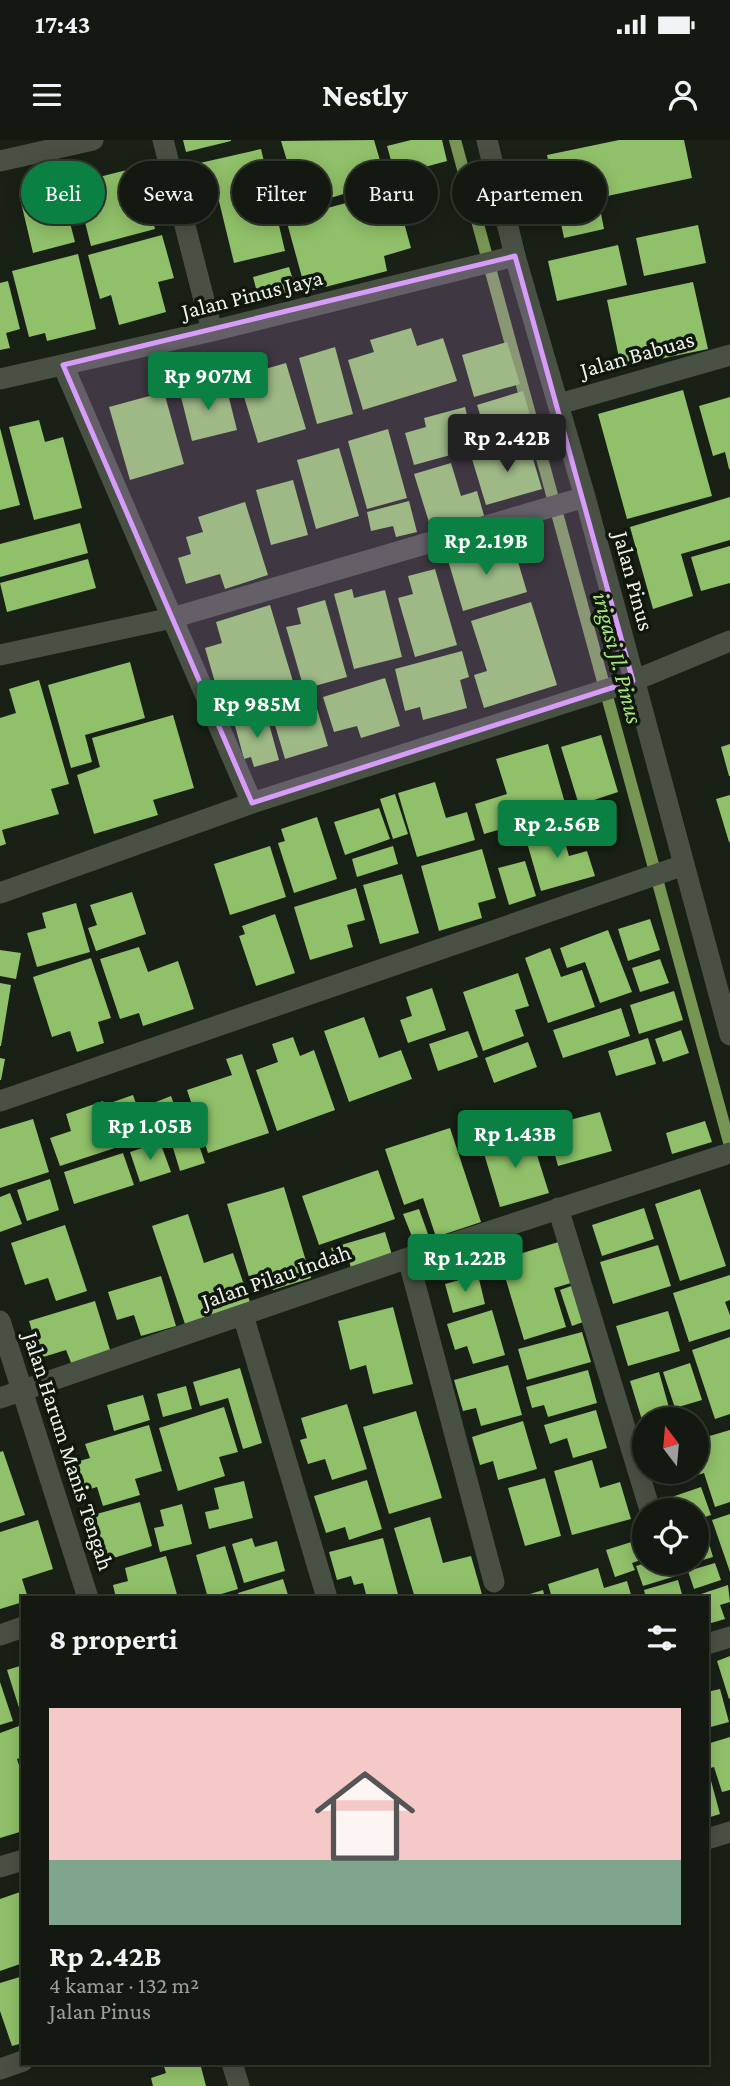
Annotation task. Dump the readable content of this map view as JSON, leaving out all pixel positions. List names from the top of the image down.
{
  "streets": {
    "street": [
      "Jalan Pinus Jaya",
      "Jalan Babuas",
      "Jalan Pinus",
      "Jalan Pilau Indah",
      "Jalan Harum Manis Tengah"
    ]
  },
  "crossings": [
    ["Jalan Pinus Jaya", "Jalan Pinus"],
    ["Jalan Babuas", "Jalan Pinus"],
    ["Jalan Pilau Indah", "Jalan Harum Manis Tengah"]
  ],
  "water": ["irigasi Jl. Pinus"],
  "north": "top",
  "page": {
    "status": "17:43",
    "header": "Nestly",
    "chip": [
      "Beli",
      "Sewa",
      "Filter",
      "Baru",
      "Apartemen"
    ],
    "price": [
      "Rp 907M",
      "Rp 2.42B",
      "Rp 2.19B",
      "Rp 985M",
      "Rp 2.56B",
      "Rp 1.05B",
      "Rp 1.43B",
      "Rp 1.22B"
    ],
    "heading": "8 properti",
    "list": [
      {
        "name": "Rp 2.42B",
        "note": "4 kamar · 132 m² · Jalan Pinus"
      }
    ]
  }
}
